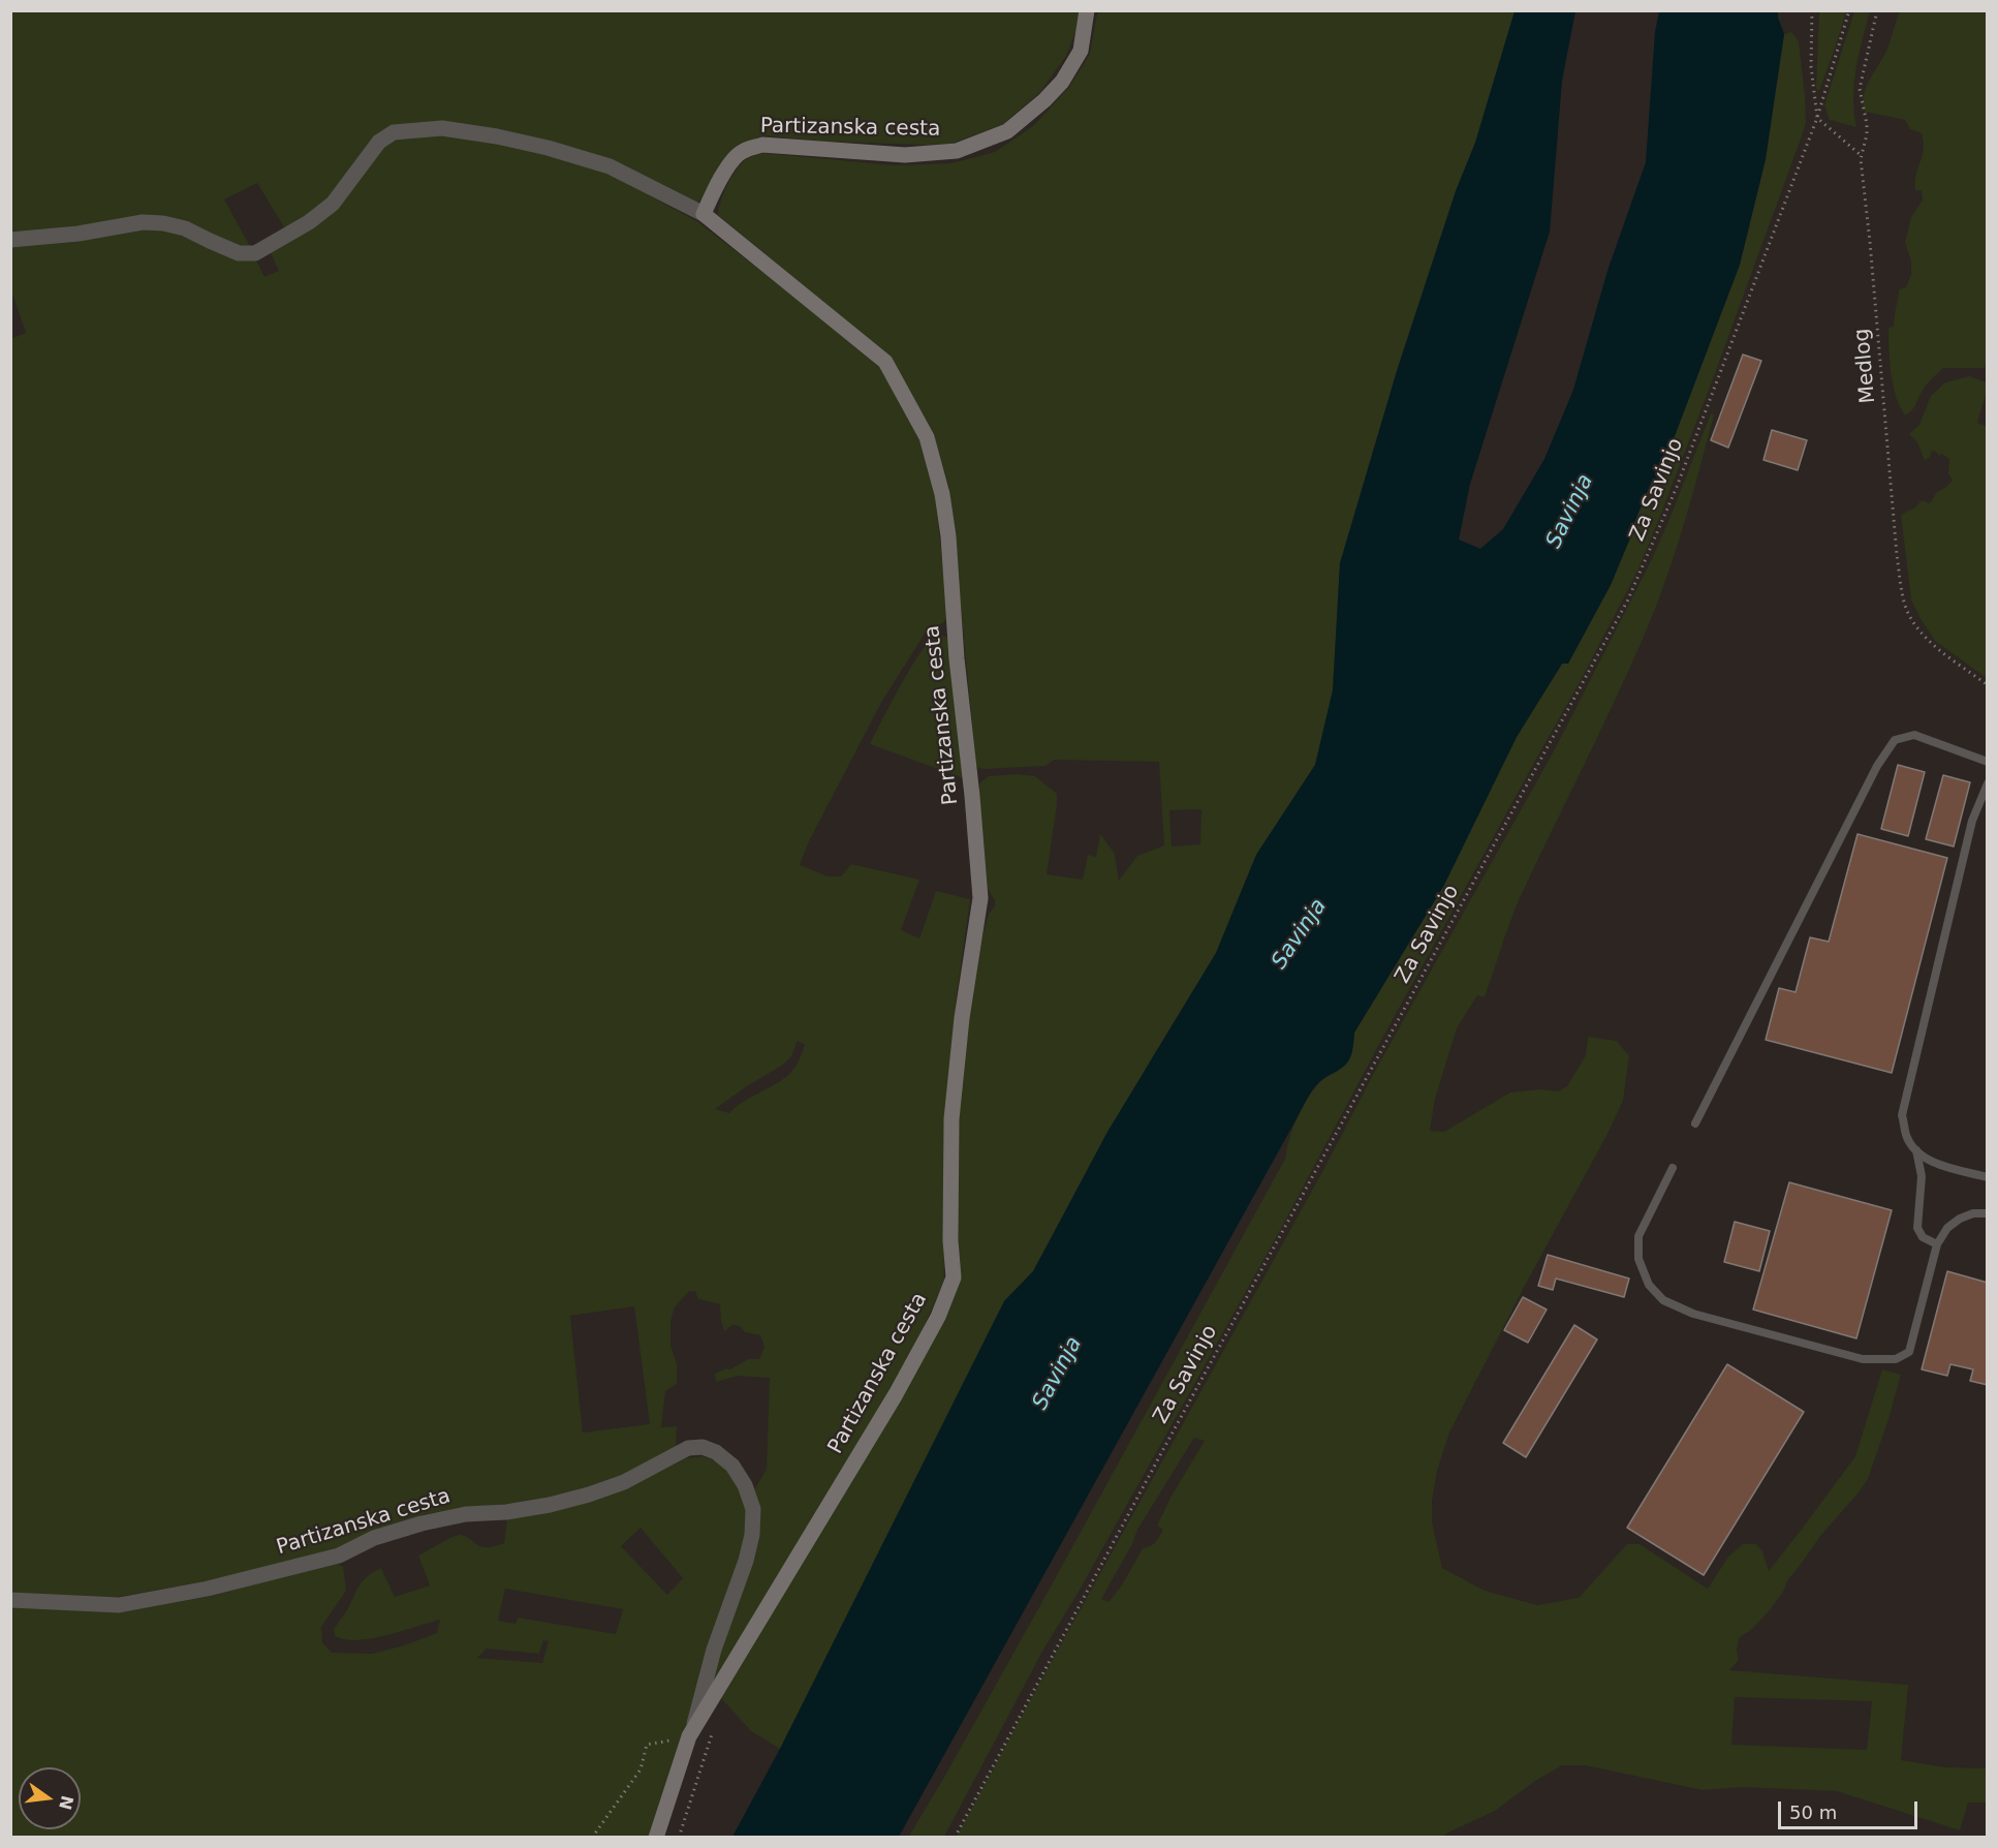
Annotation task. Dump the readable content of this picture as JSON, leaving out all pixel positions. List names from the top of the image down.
{
  "streets": {
    "street": ["Partizanska cesta"],
    "path": ["Medlog", "Za Savinjo"]
  },
  "water": ["Savinja"],
  "scale_bar": "50 m",
  "north": "right"
}
